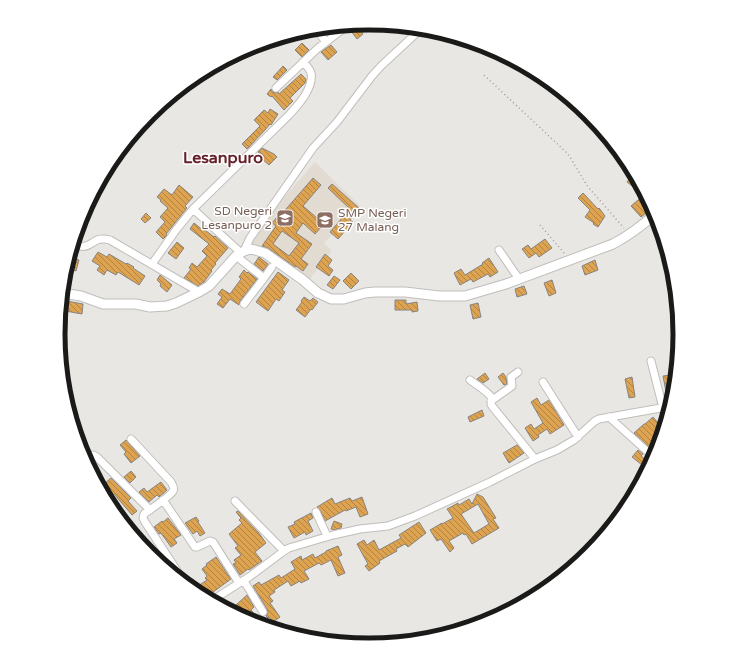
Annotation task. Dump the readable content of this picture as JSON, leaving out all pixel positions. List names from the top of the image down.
{
  "districts": ["Lesanpuro"],
  "places": {
    "school or university": ["SD Negeri Lesanpuro 2", "SMP Negeri 27 Malang"]
  }
}
